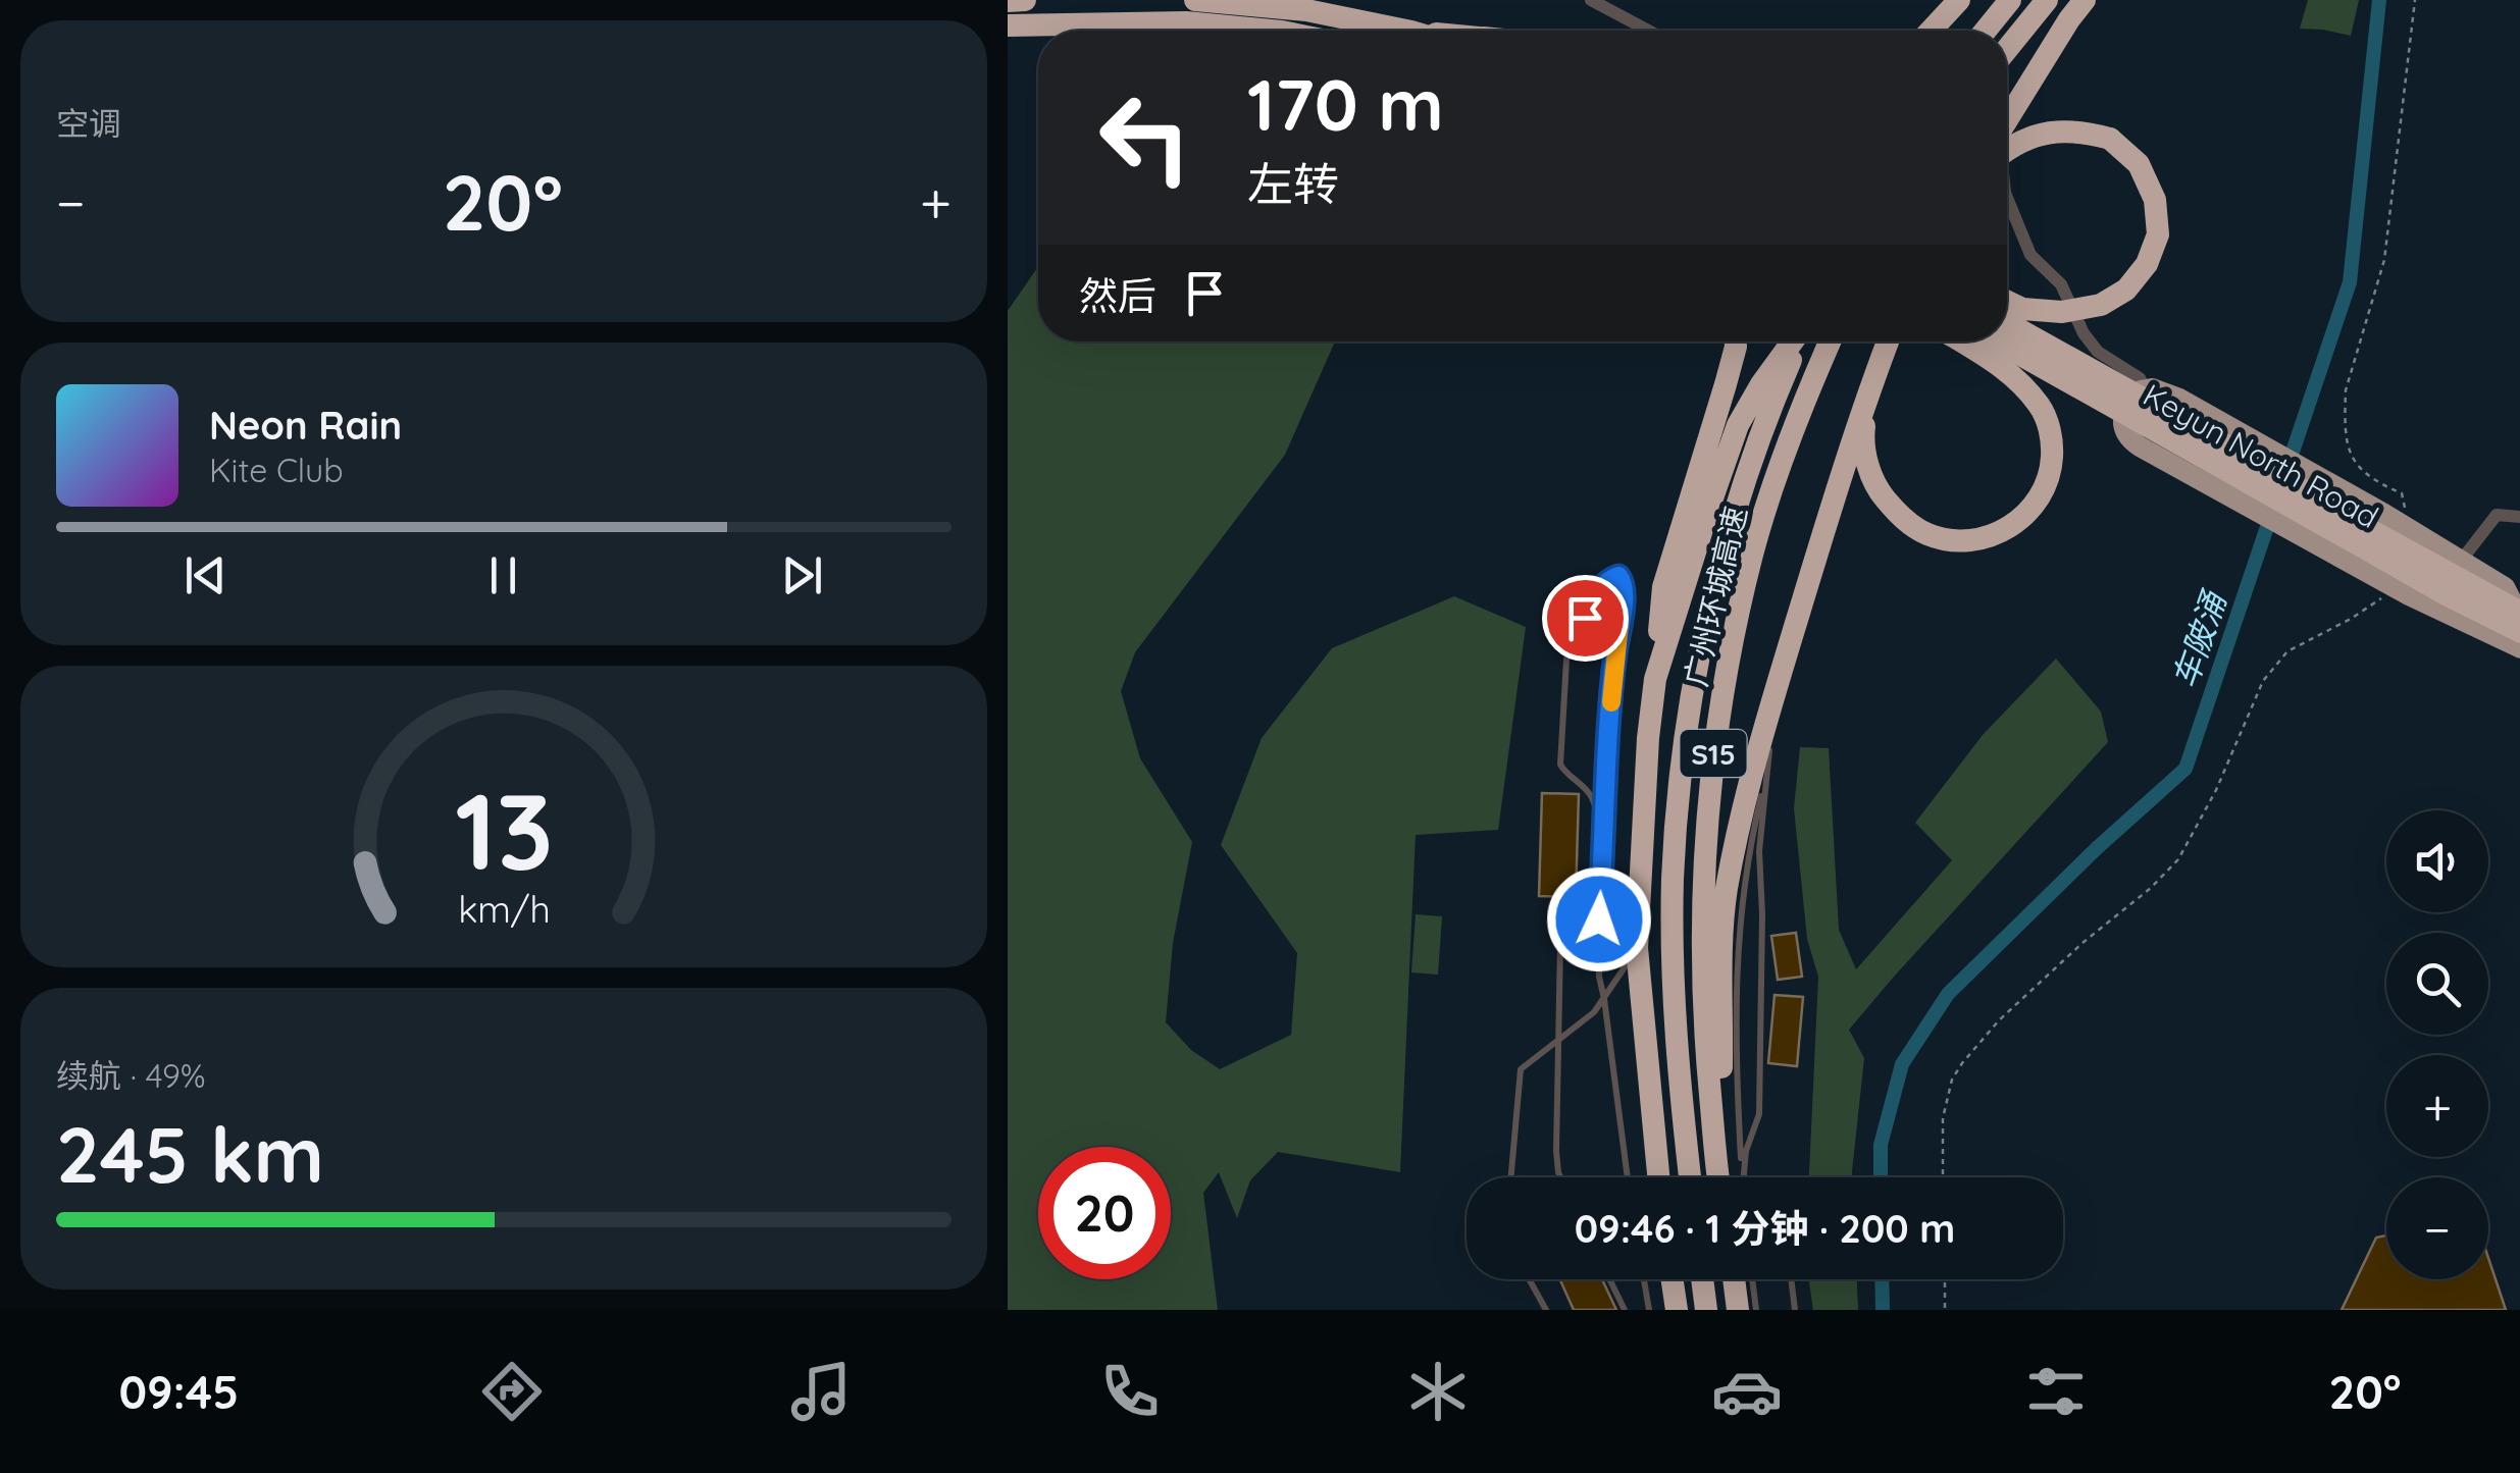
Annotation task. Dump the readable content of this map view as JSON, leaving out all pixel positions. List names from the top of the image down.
{
  "streets": {
    "highway": ["Keyun North Road", "广州环城高速", "S15"]
  },
  "water": ["车陂涌"],
  "page": {
    "tile": [
      "空调",
      ["续航 · 49%", "245 km"]
    ],
    "turn": ["170 m", "左转"],
    "heat": ["−", "20°", "+"],
    "then": "然后",
    "song": ["Neon Rain", "Kite Club"],
    "map_buttons": ["+", "−"],
    "limit": "20",
    "trip": "09:46 · 1 分钟 · 200 m",
    "tabs": ["09:45", "20°"],
    "gauge": ["13", "km/h"]
  }
}
